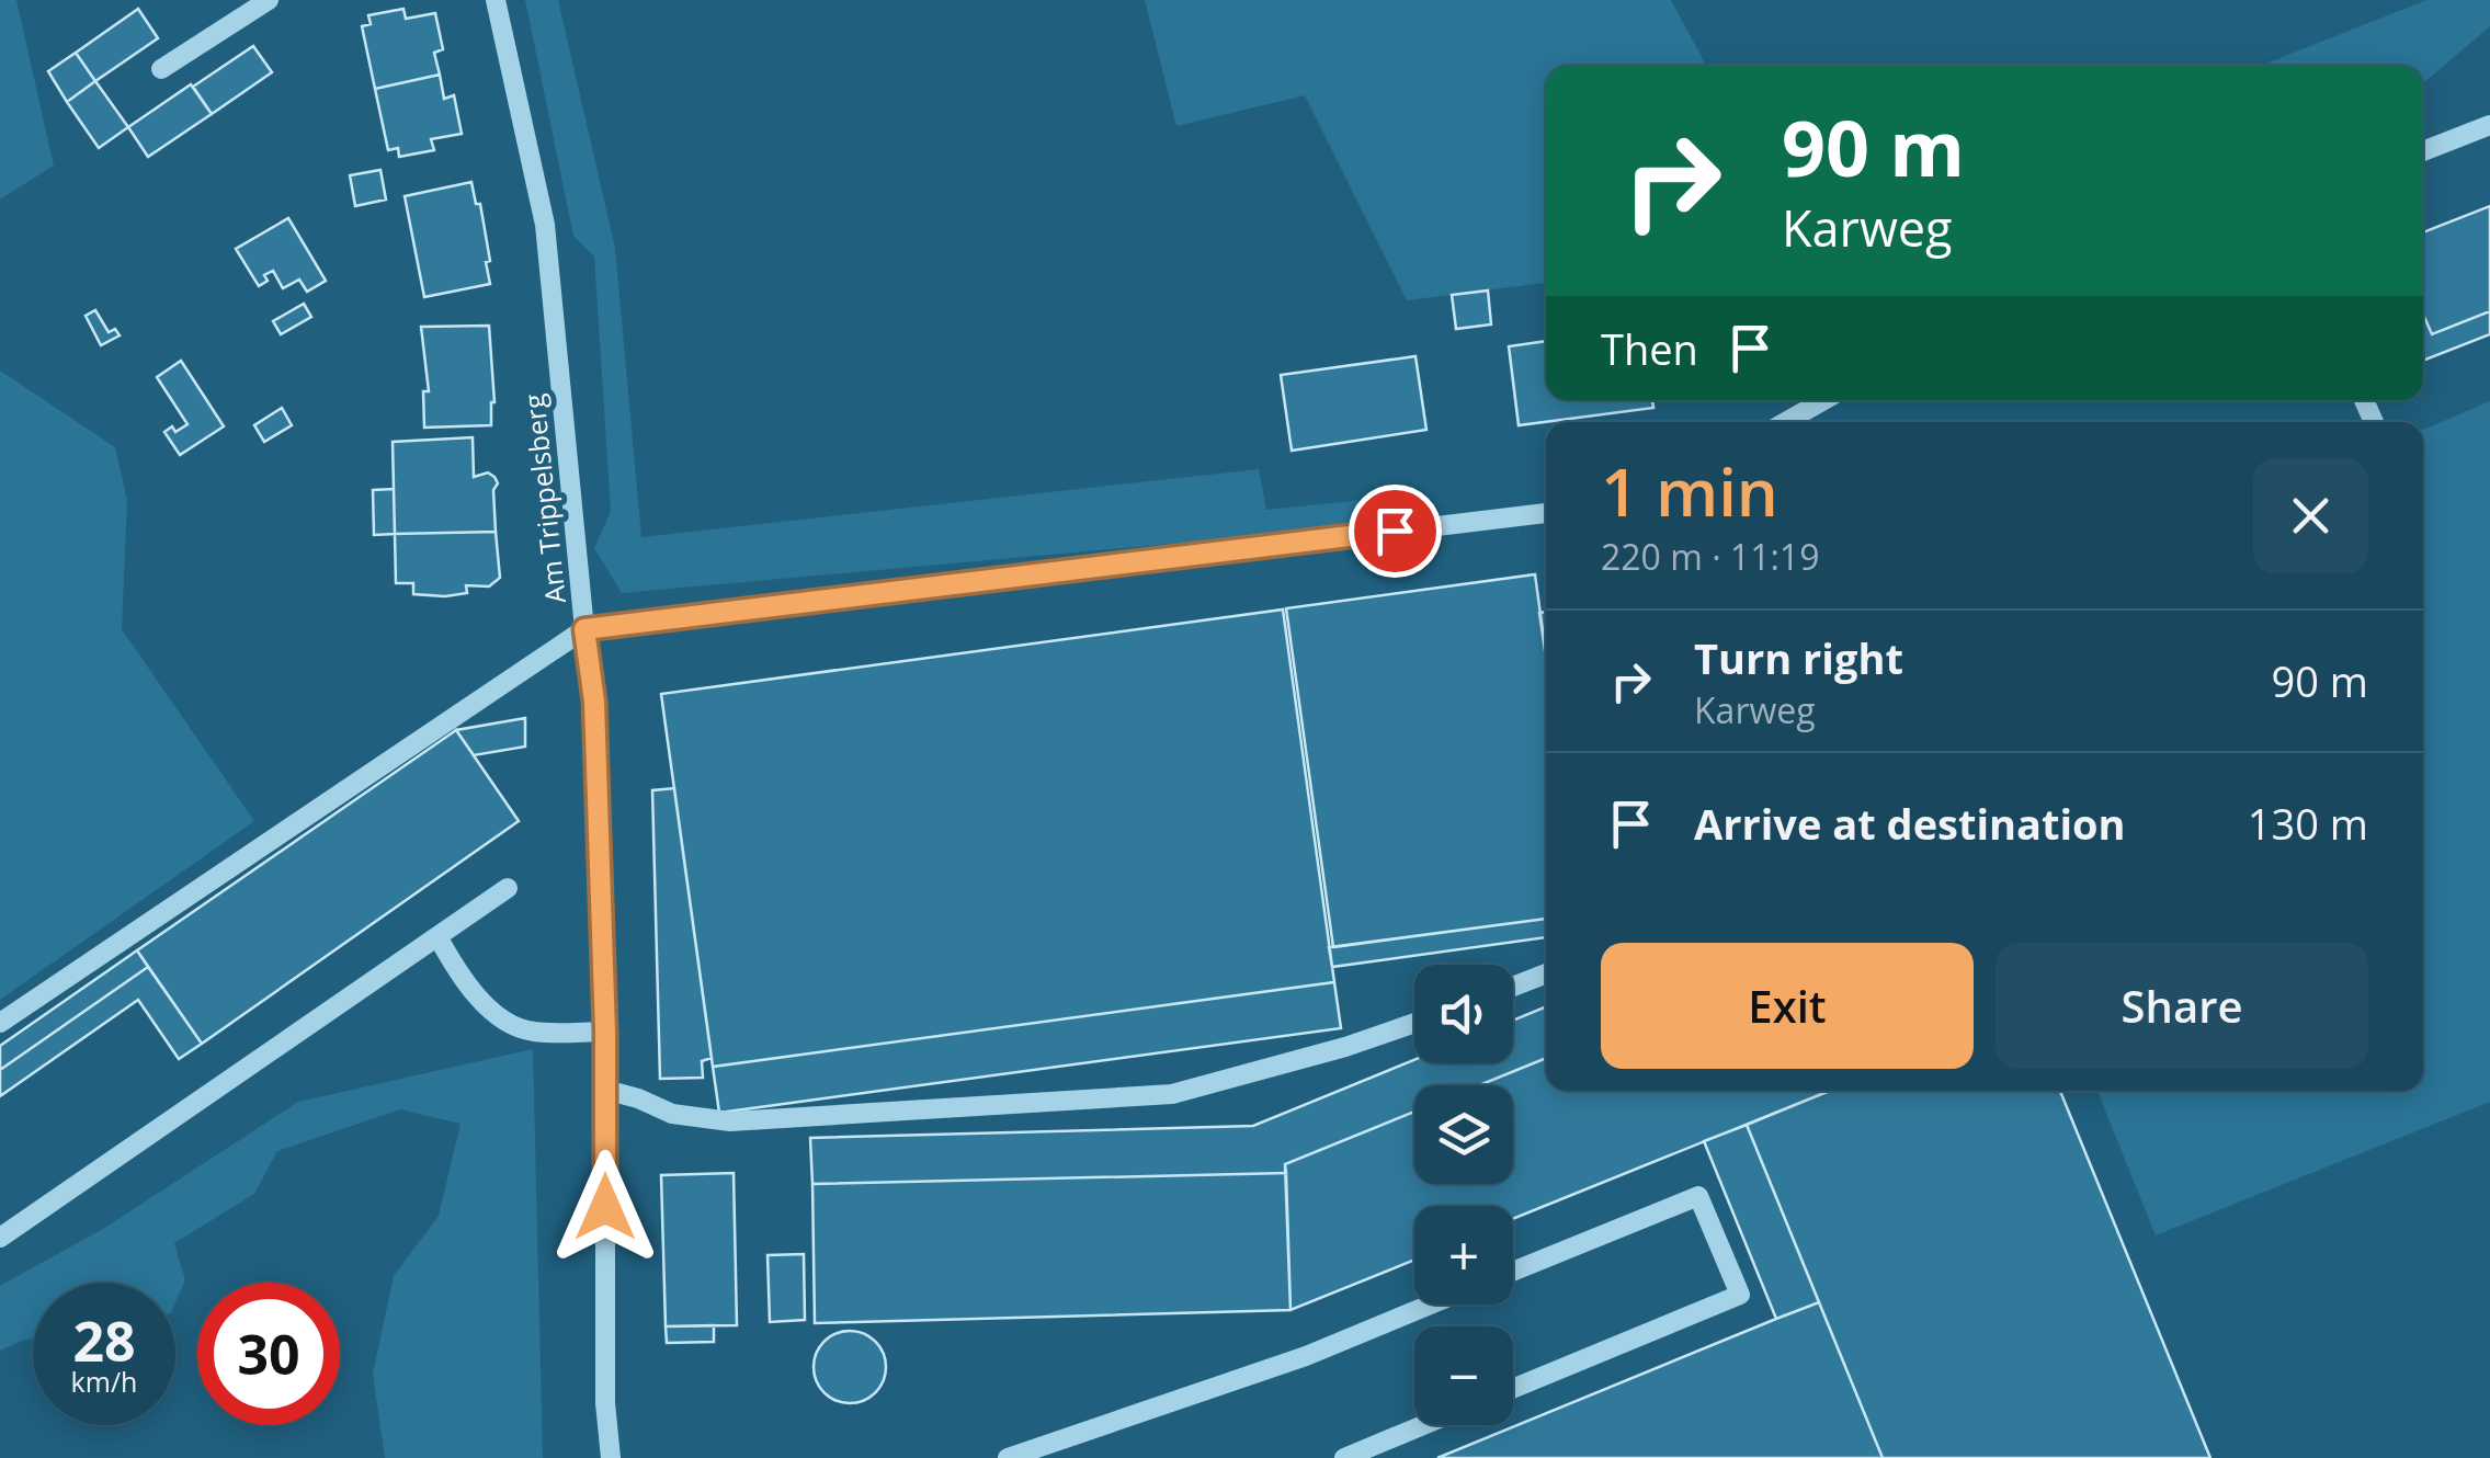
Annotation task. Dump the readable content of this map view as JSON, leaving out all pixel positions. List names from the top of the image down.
{
  "streets": {
    "street": ["Am Trippelsberg"]
  },
  "page": {
    "turn": ["90 m", "Karweg"],
    "then": "Then",
    "heading": ["1 min", "220 m · 11:19"],
    "list": [
      {
        "name": "Turn right",
        "note": "Karweg",
        "value": "90 m"
      },
      {
        "name": "Arrive at destination",
        "value": "130 m"
      }
    ],
    "buttons": ["Exit", "Share"],
    "map_buttons": ["+", "−"],
    "speed": "28 km/h",
    "limit": "30"
  }
}
